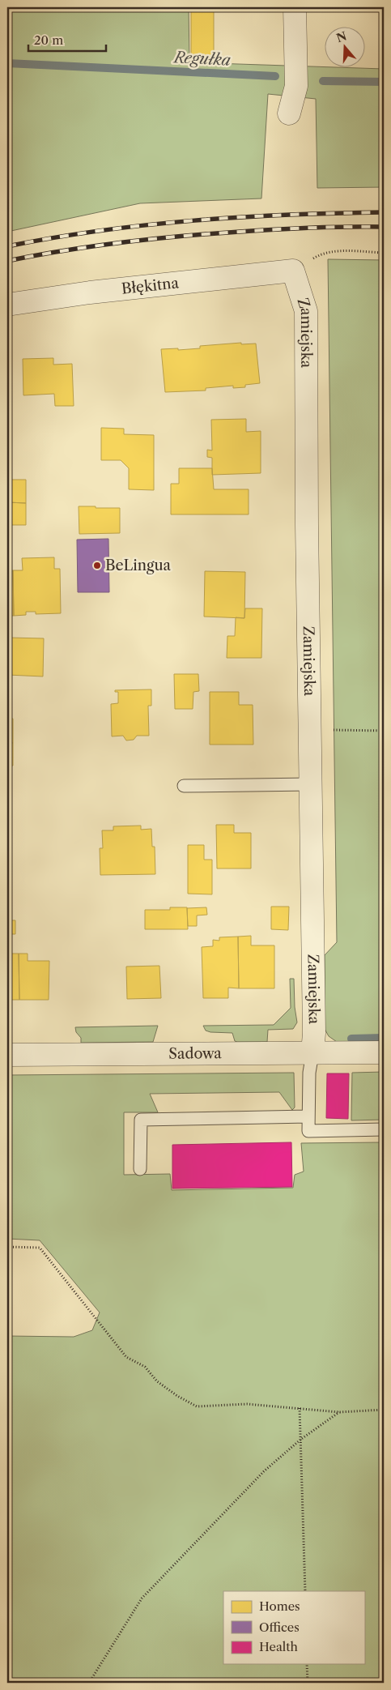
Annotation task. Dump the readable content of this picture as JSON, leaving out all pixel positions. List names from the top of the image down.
{
  "streets": {
    "street": ["Błękitna", "Zamiejska", "Sadowa"]
  },
  "crossings": [
    ["Błękitna", "Zamiejska"],
    ["Zamiejska", "Sadowa"]
  ],
  "water": ["Regułka"],
  "places": ["BeLingua"],
  "legend": ["Homes", "Offices", "Health"],
  "scale_bar": "20 m",
  "north": "top"
}
